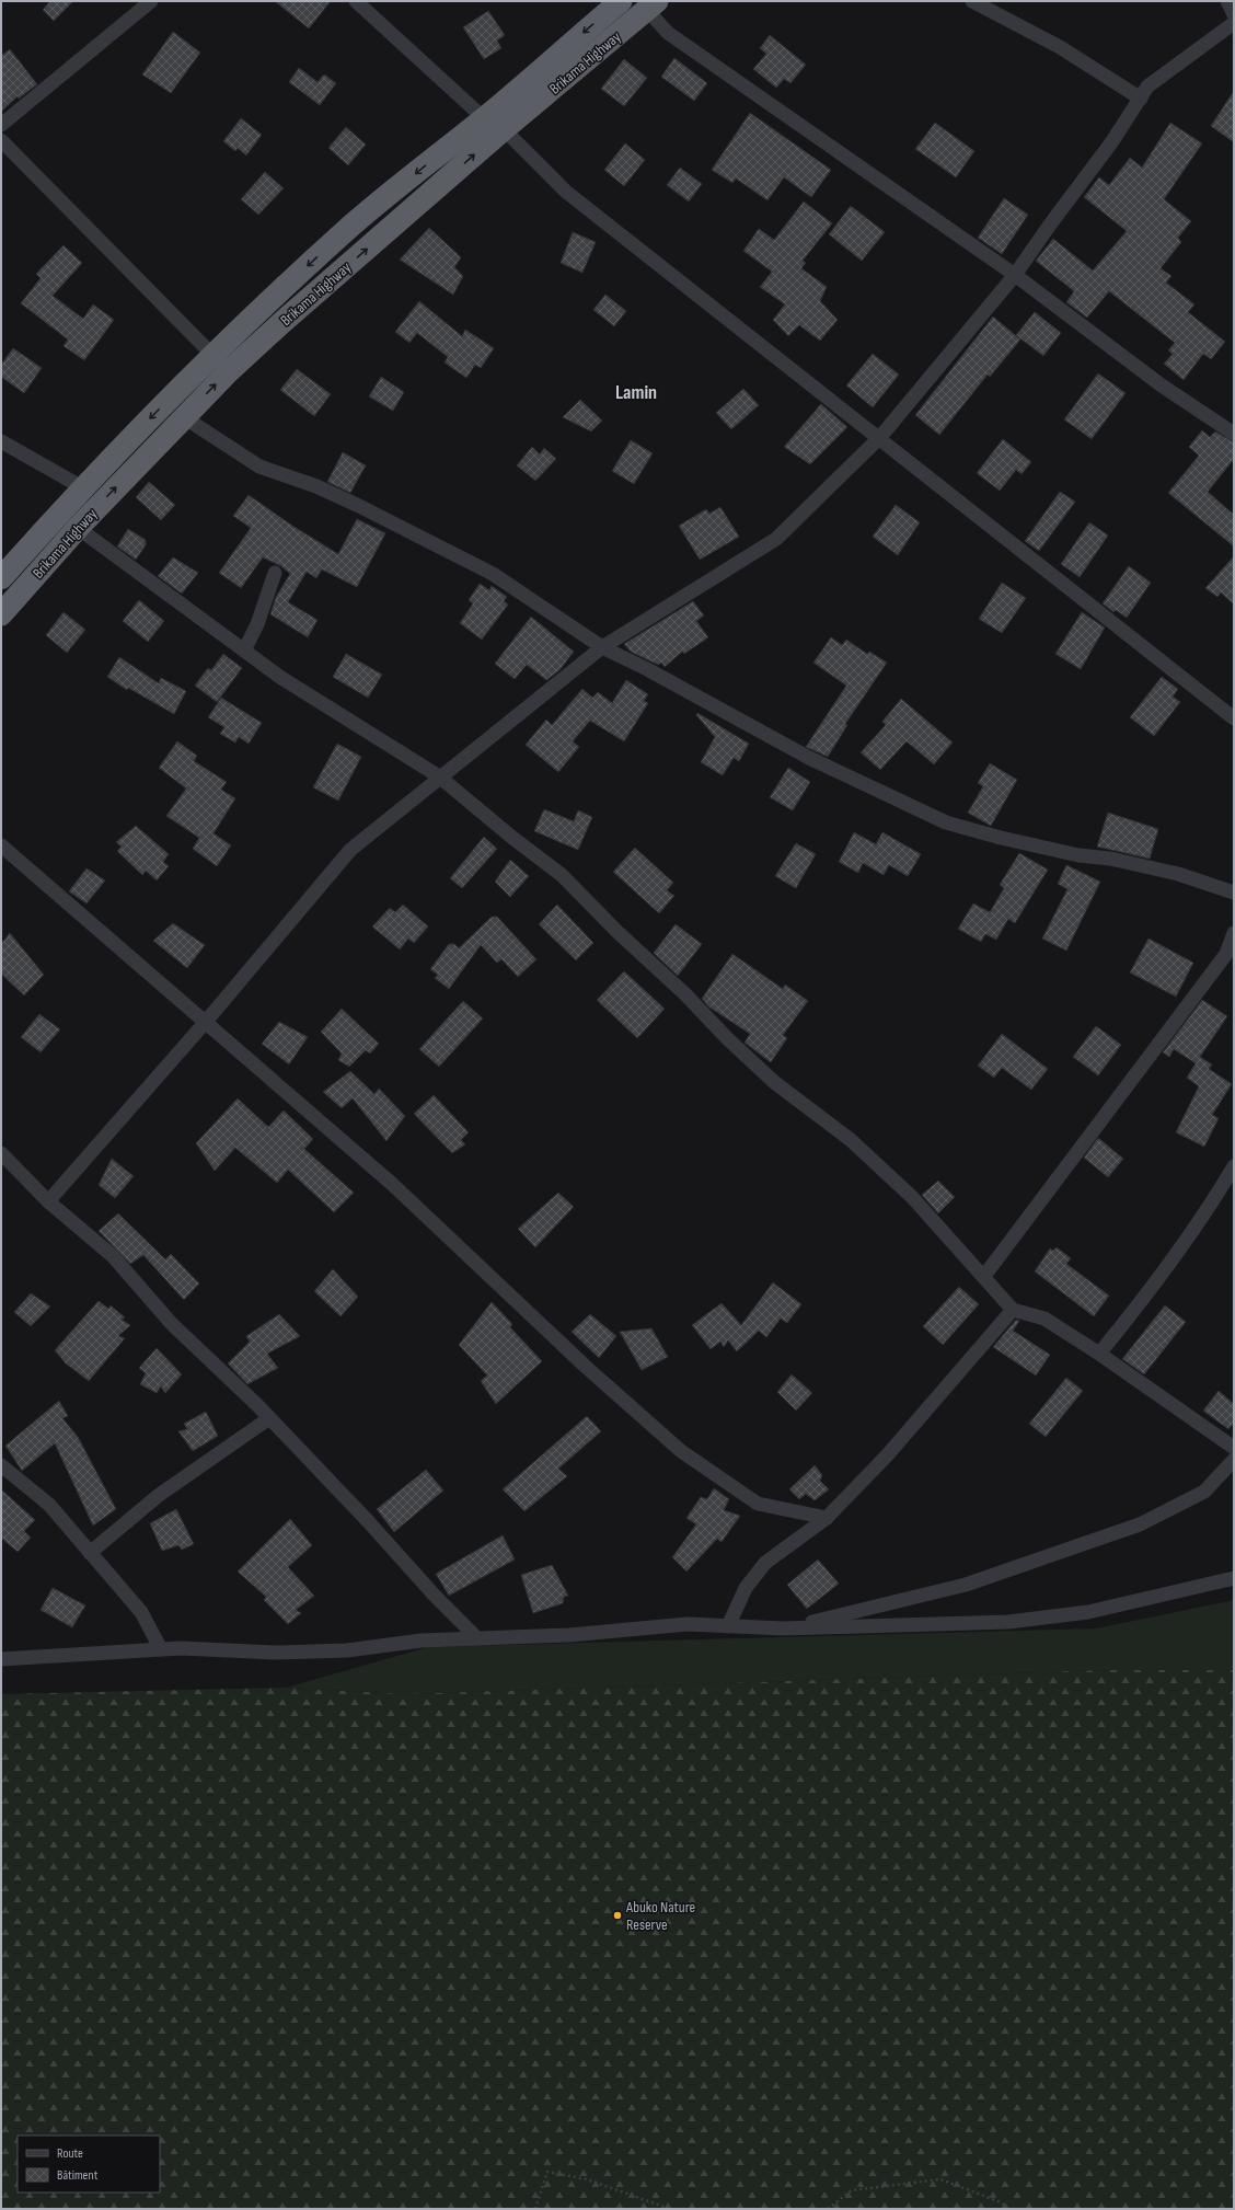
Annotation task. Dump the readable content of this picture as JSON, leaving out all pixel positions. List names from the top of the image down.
{
  "streets": {
    "highway": ["Brikama Highway"]
  },
  "districts": ["Lamin"],
  "places": ["Abuko Nature Reserve"],
  "legend": ["Route", "Bâtiment"]
}
